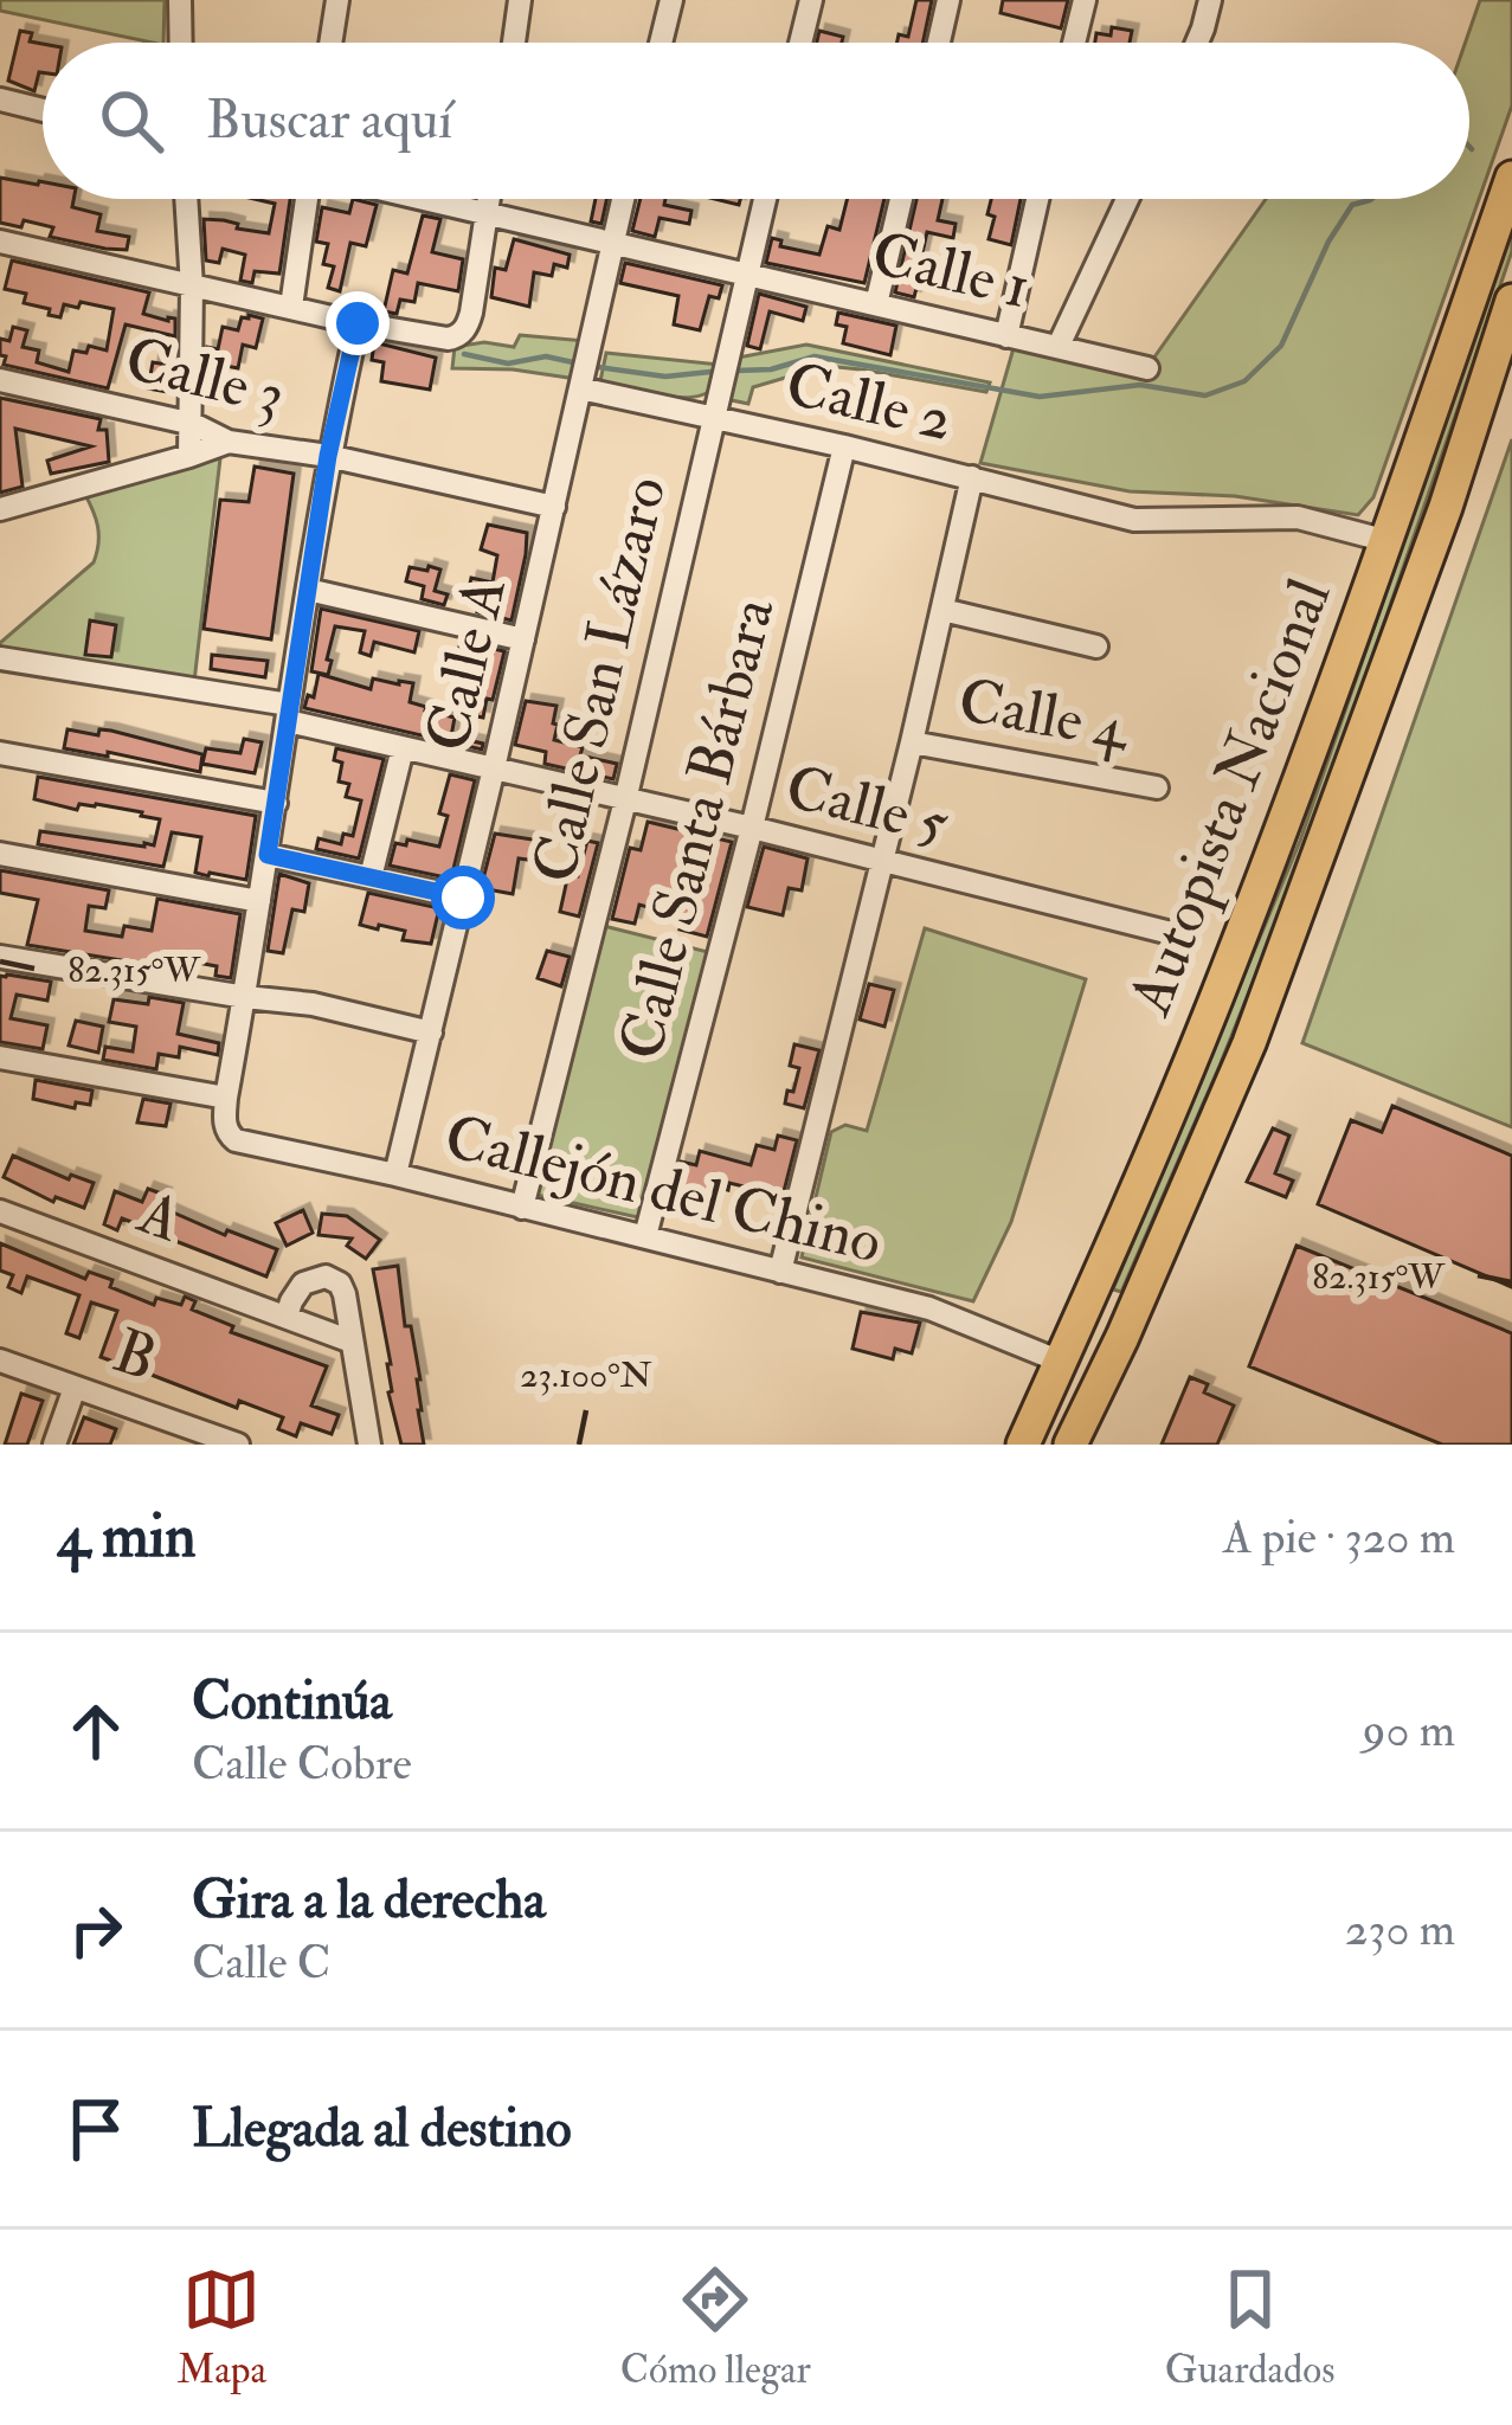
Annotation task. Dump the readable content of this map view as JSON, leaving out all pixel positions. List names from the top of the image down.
{
  "streets": {
    "highway": ["Autopista Nacional"],
    "street": [
      "Calle 1",
      "Calle 3",
      "Calle 2",
      "Calle A",
      "Calle San Lázaro",
      "Calle 4",
      "Calle 5",
      "Calle Santa Bárbara",
      "Callejón del Chino",
      "A",
      "B"
    ]
  },
  "crossings": [
    ["Calle 1", "Calle A"],
    ["Calle 1", "Calle San Lázaro"],
    ["Calle 3", "Calle A"],
    ["Calle 2", "Calle A"],
    ["Calle 2", "Calle San Lázaro"],
    ["Calle 2", "Autopista Nacional"],
    ["Calle 2", "Calle Santa Bárbara"],
    ["Calle A", "Calle 5"],
    ["Calle A", "Callejón del Chino"],
    ["Calle San Lázaro", "Calle 5"],
    ["Calle San Lázaro", "Callejón del Chino"],
    ["Autopista Nacional", "Callejón del Chino"],
    ["Calle 5", "Calle Santa Bárbara"],
    ["Calle Santa Bárbara", "Callejón del Chino"]
  ],
  "page": {
    "search": "Buscar aquí",
    "heading": ["4 min", "A pie · 320 m"],
    "list": [
      ["Continúa", "Calle Cobre", "90 m"],
      ["Gira a la derecha", "Calle C", "230 m"],
      "Llegada al destino"
    ],
    "nav": ["Mapa", "Cómo llegar", "Guardados"]
  },
  "coordinates": ["82.315°W", "23.100°N"]
}
